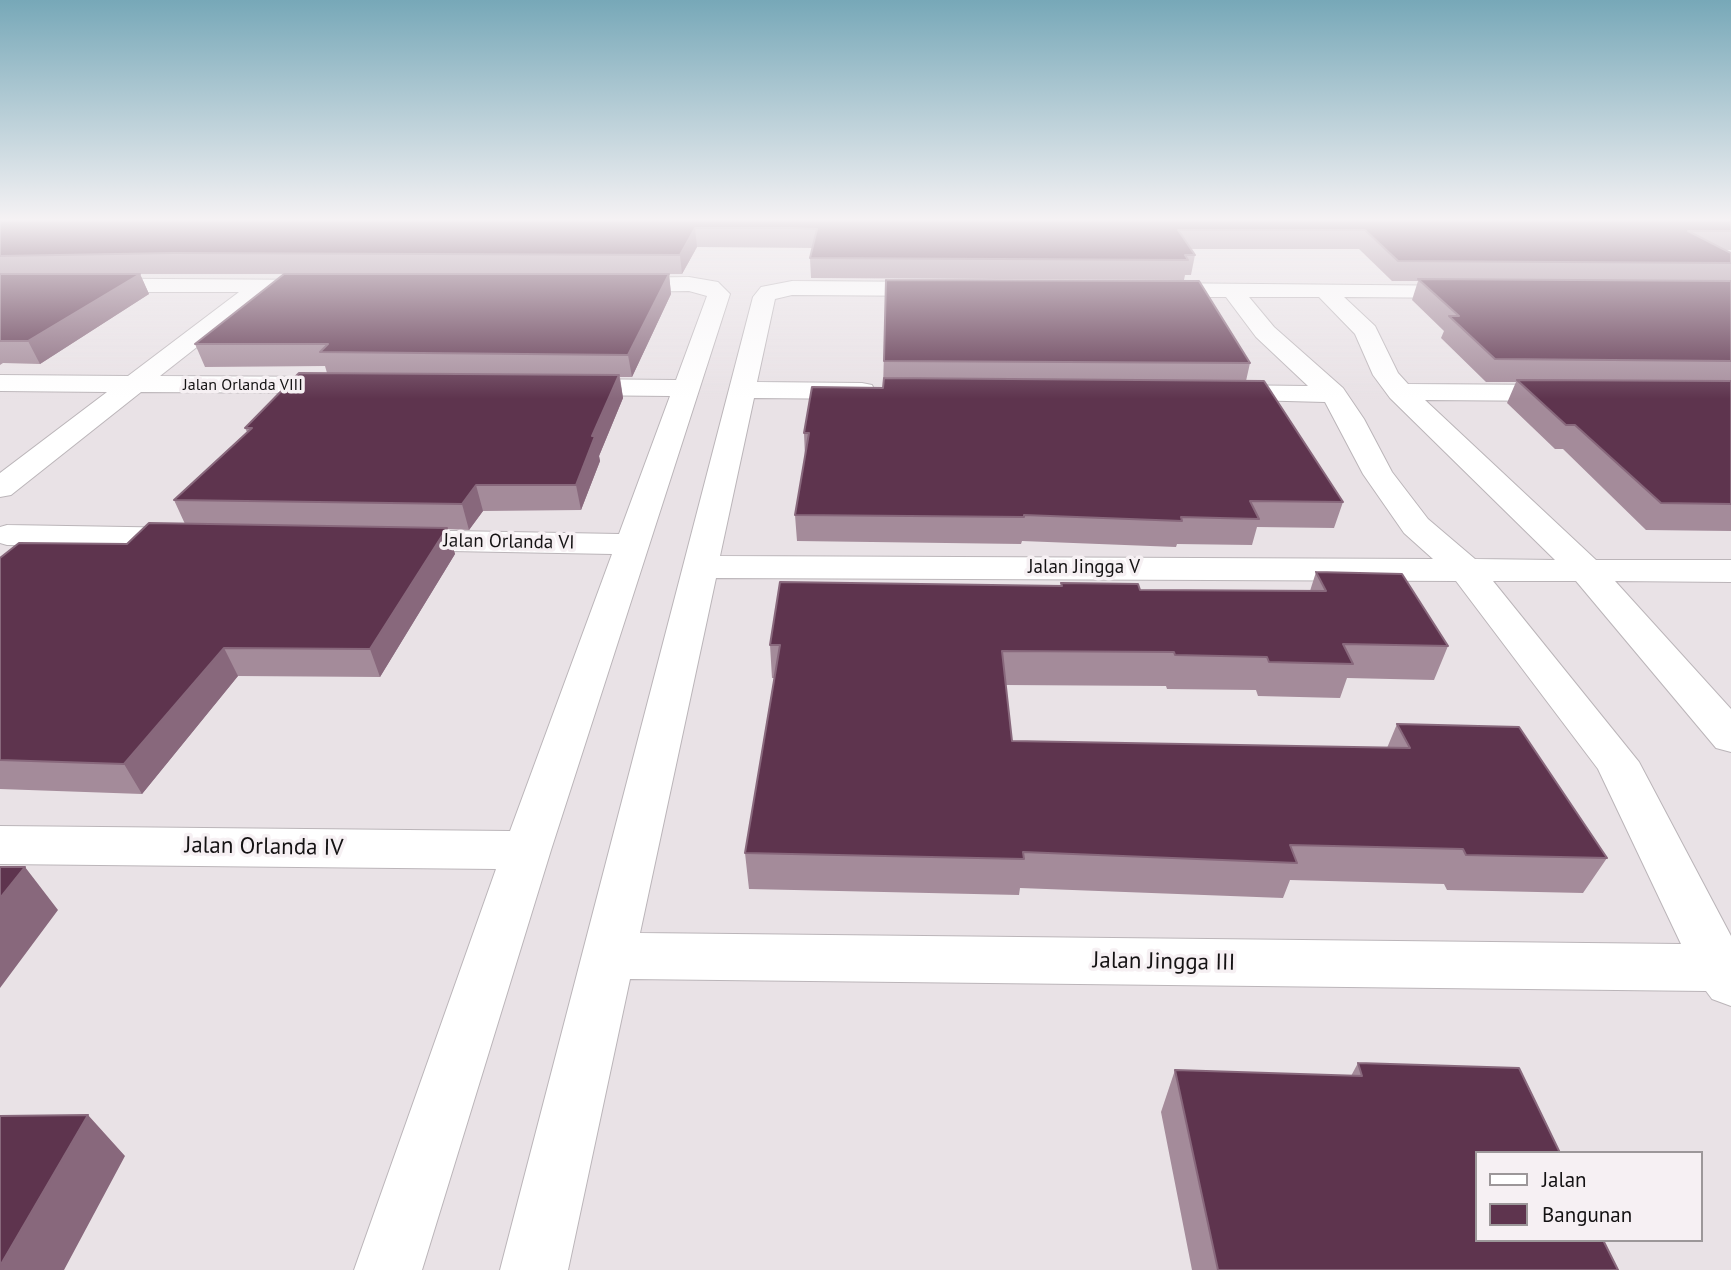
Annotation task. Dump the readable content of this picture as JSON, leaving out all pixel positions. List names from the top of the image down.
{
  "streets": {
    "street": [
      "Jalan Orlanda VIII",
      "Jalan Orlanda VI",
      "Jalan Jingga V",
      "Jalan Orlanda IV",
      "Jalan Jingga III"
    ]
  },
  "legend": ["Jalan", "Bangunan"]
}
